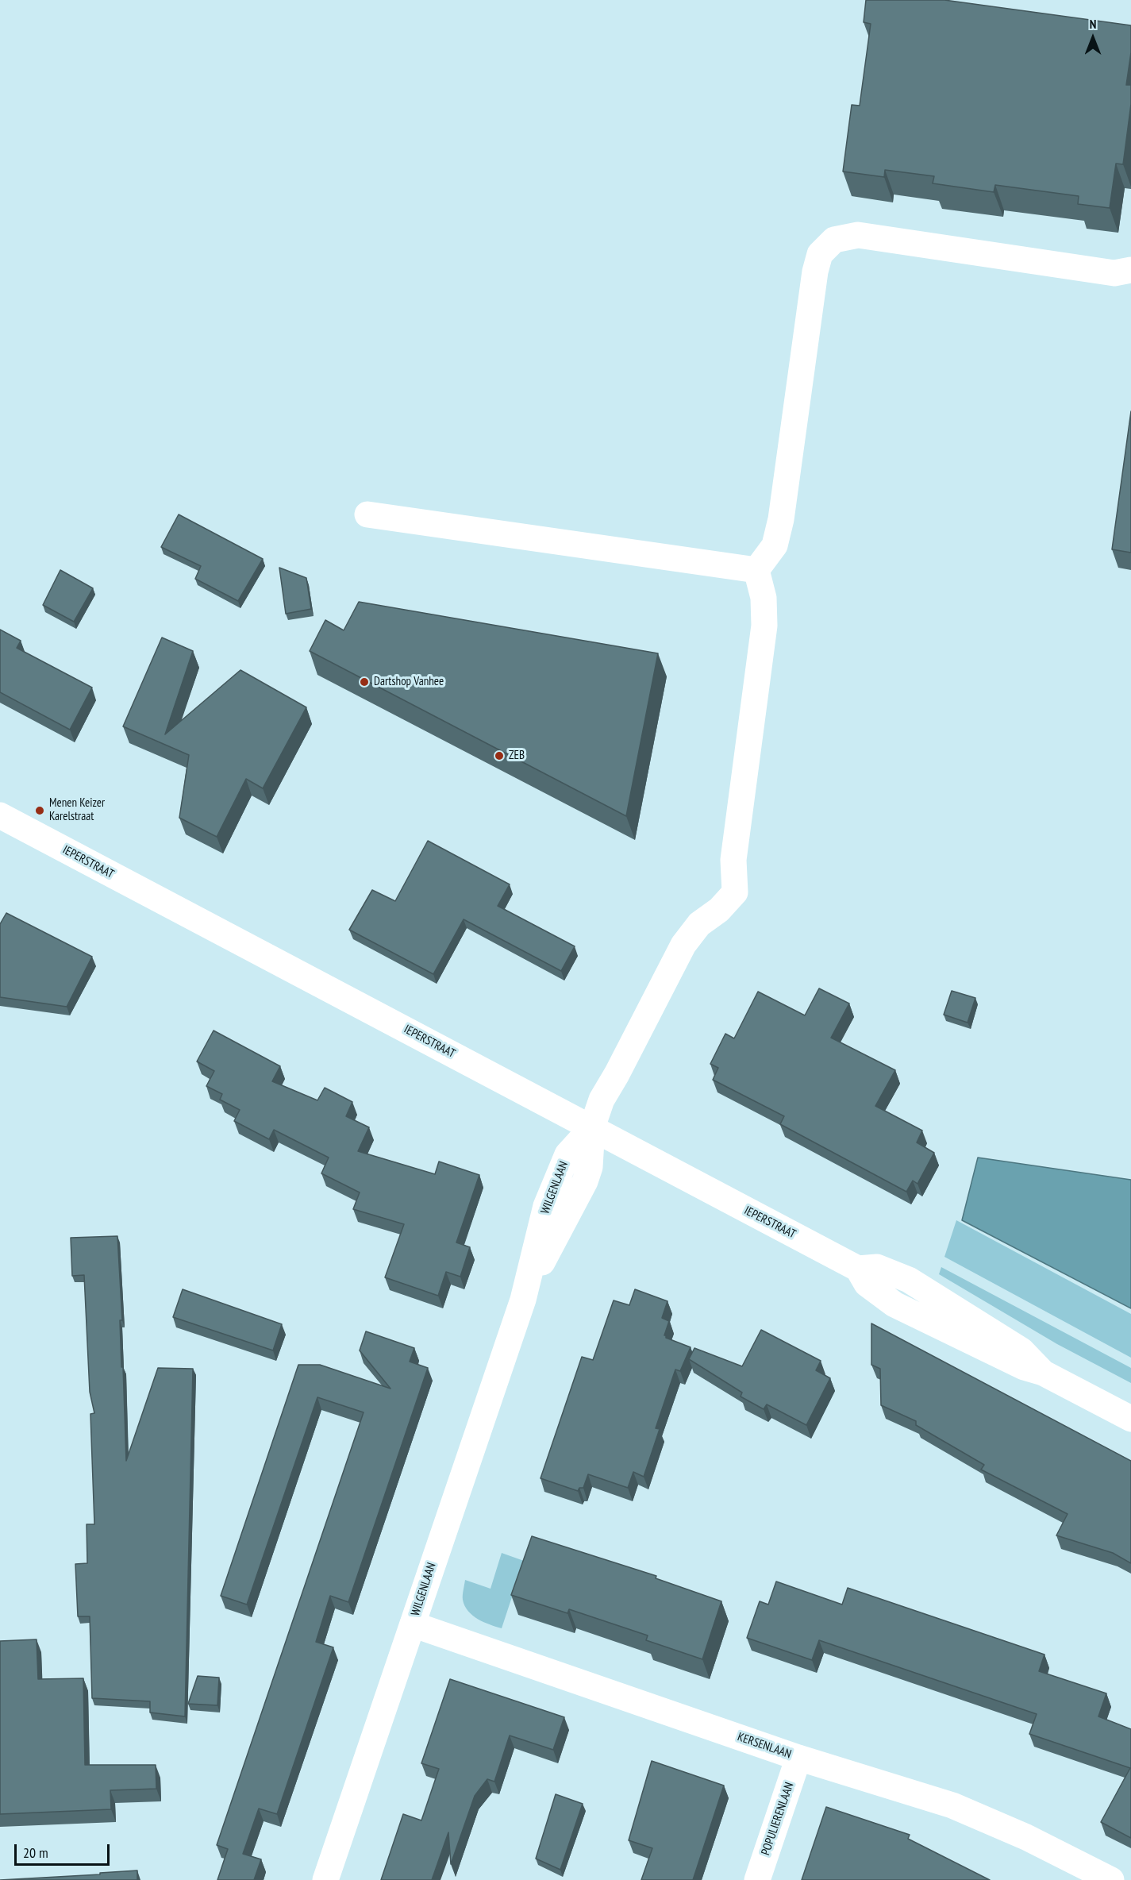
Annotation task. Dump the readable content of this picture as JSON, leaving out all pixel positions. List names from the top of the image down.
{
  "streets": {
    "street": [
      "IEPERSTRAAT",
      "WILGENLAAN",
      "KERSENLAAN",
      "POPULIERENLAAN"
    ]
  },
  "crossings": [
    ["IEPERSTRAAT", "WILGENLAAN"],
    ["WILGENLAAN", "KERSENLAAN"],
    ["KERSENLAAN", "POPULIERENLAAN"]
  ],
  "places": ["Dartshop Vanhee", "ZEB", "Menen Keizer Karelstraat"],
  "scale_bar": "20 m",
  "north": "top"
}
